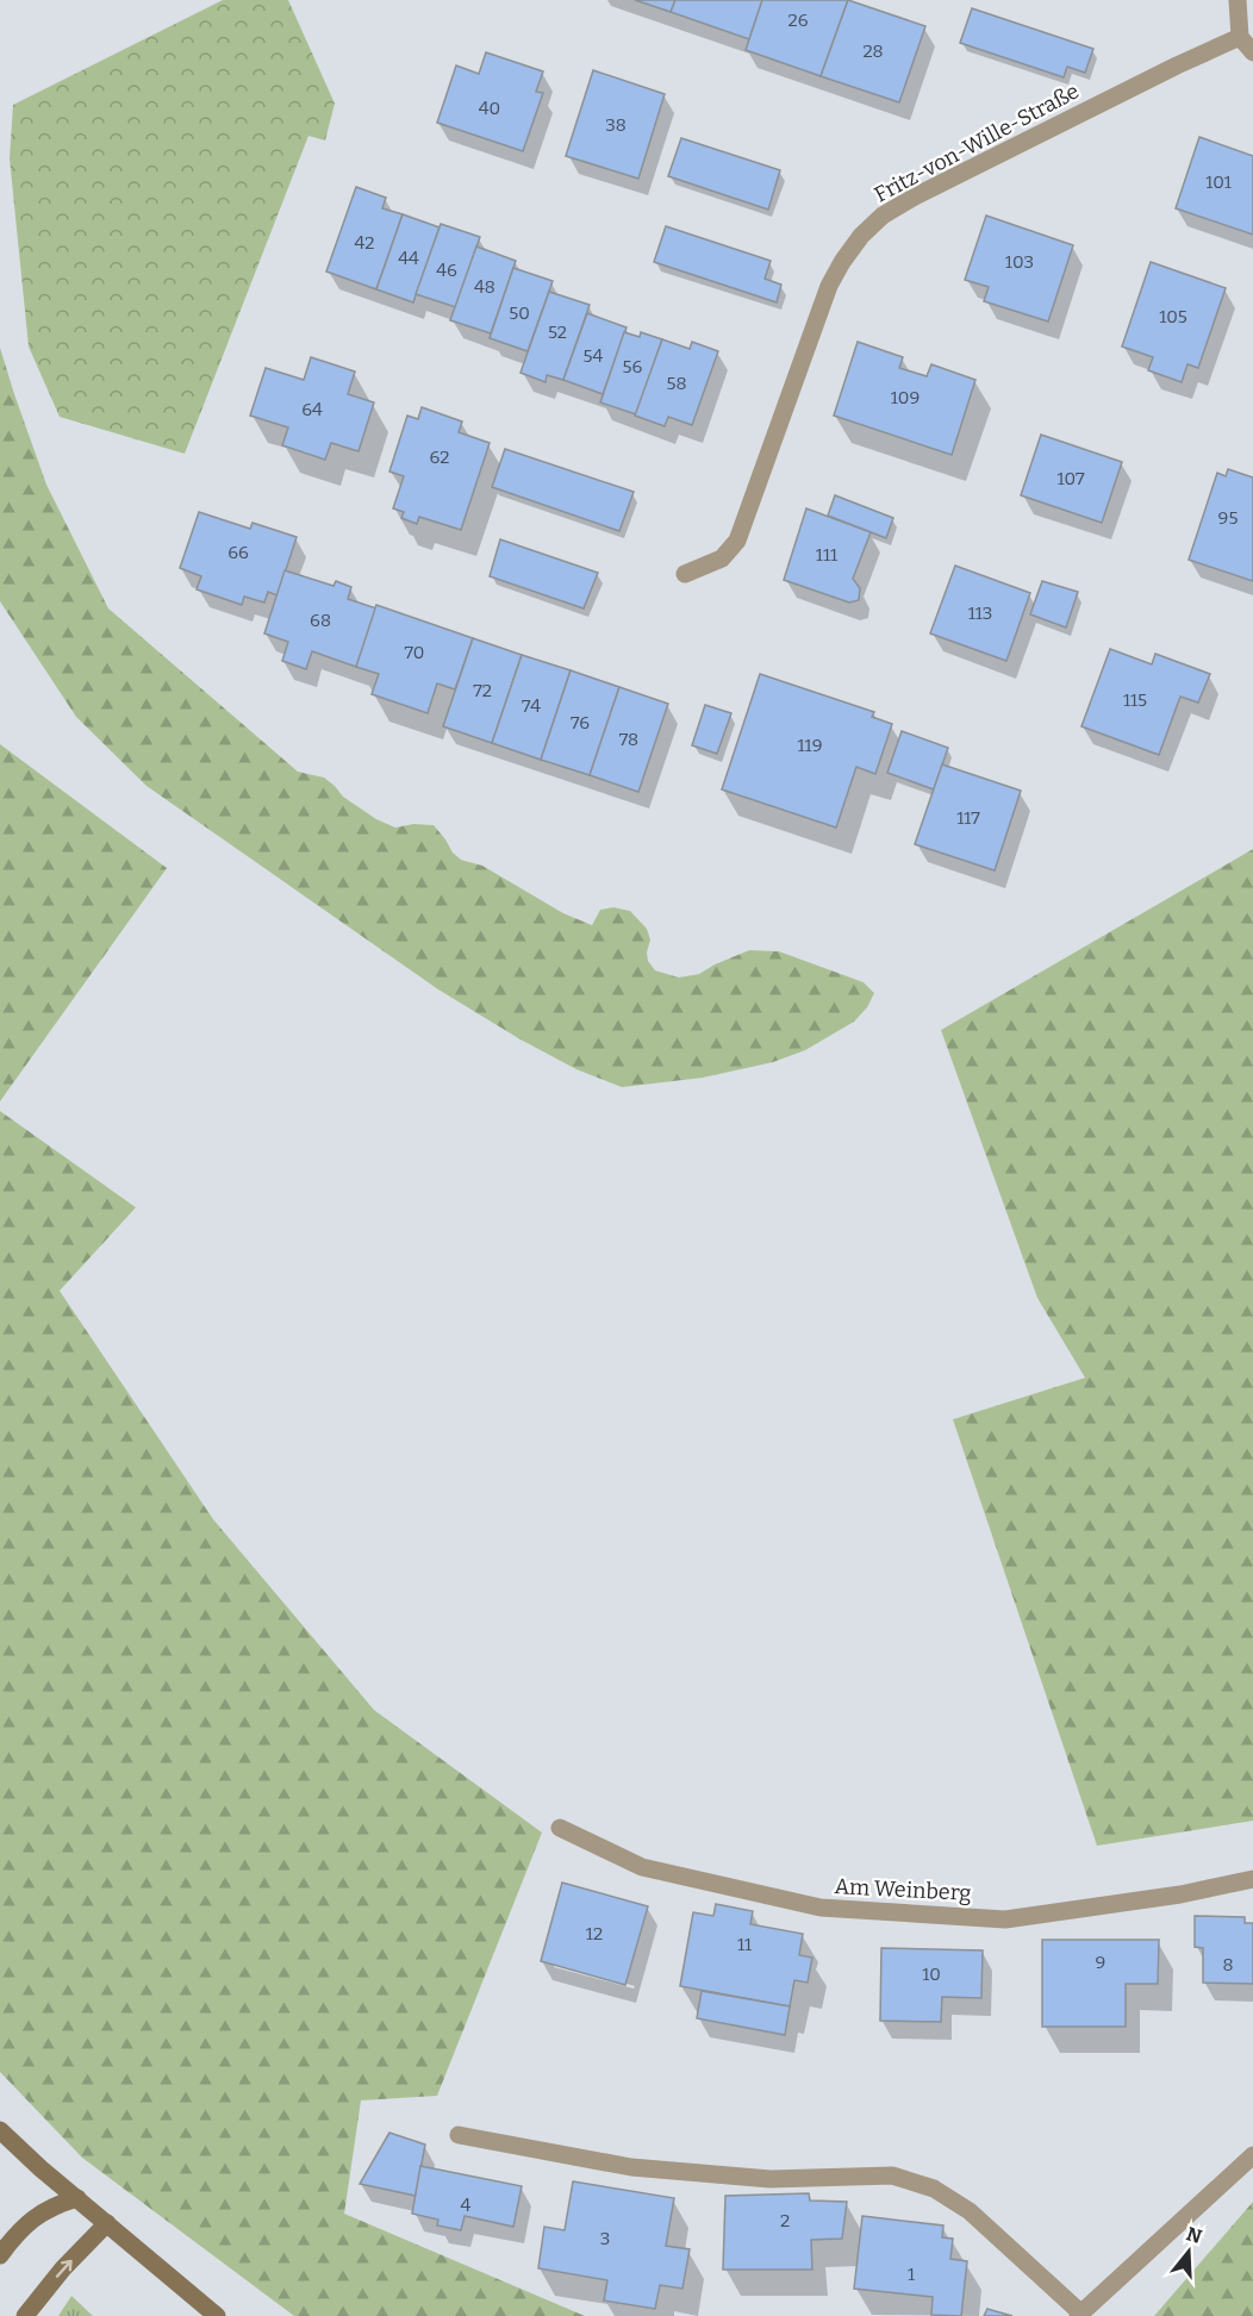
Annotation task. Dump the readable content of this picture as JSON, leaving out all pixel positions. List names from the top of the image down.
{
  "streets": {
    "street": ["Fritz-von-Wille-Straße", "Am Weinberg"]
  },
  "house_numbers": [
    "26",
    "28",
    "40",
    "38",
    "101",
    "42",
    "44",
    "103",
    "46",
    "48",
    "50",
    "105",
    "52",
    "54",
    "56",
    "58",
    "109",
    "64",
    "62",
    "107",
    "95",
    "66",
    "111",
    "113",
    "68",
    "70",
    "72",
    "115",
    "74",
    "76",
    "78",
    "119",
    "117",
    "12",
    "11",
    "9",
    "8",
    "10",
    "4",
    "2",
    "3",
    "1"
  ],
  "north": "top"
}
